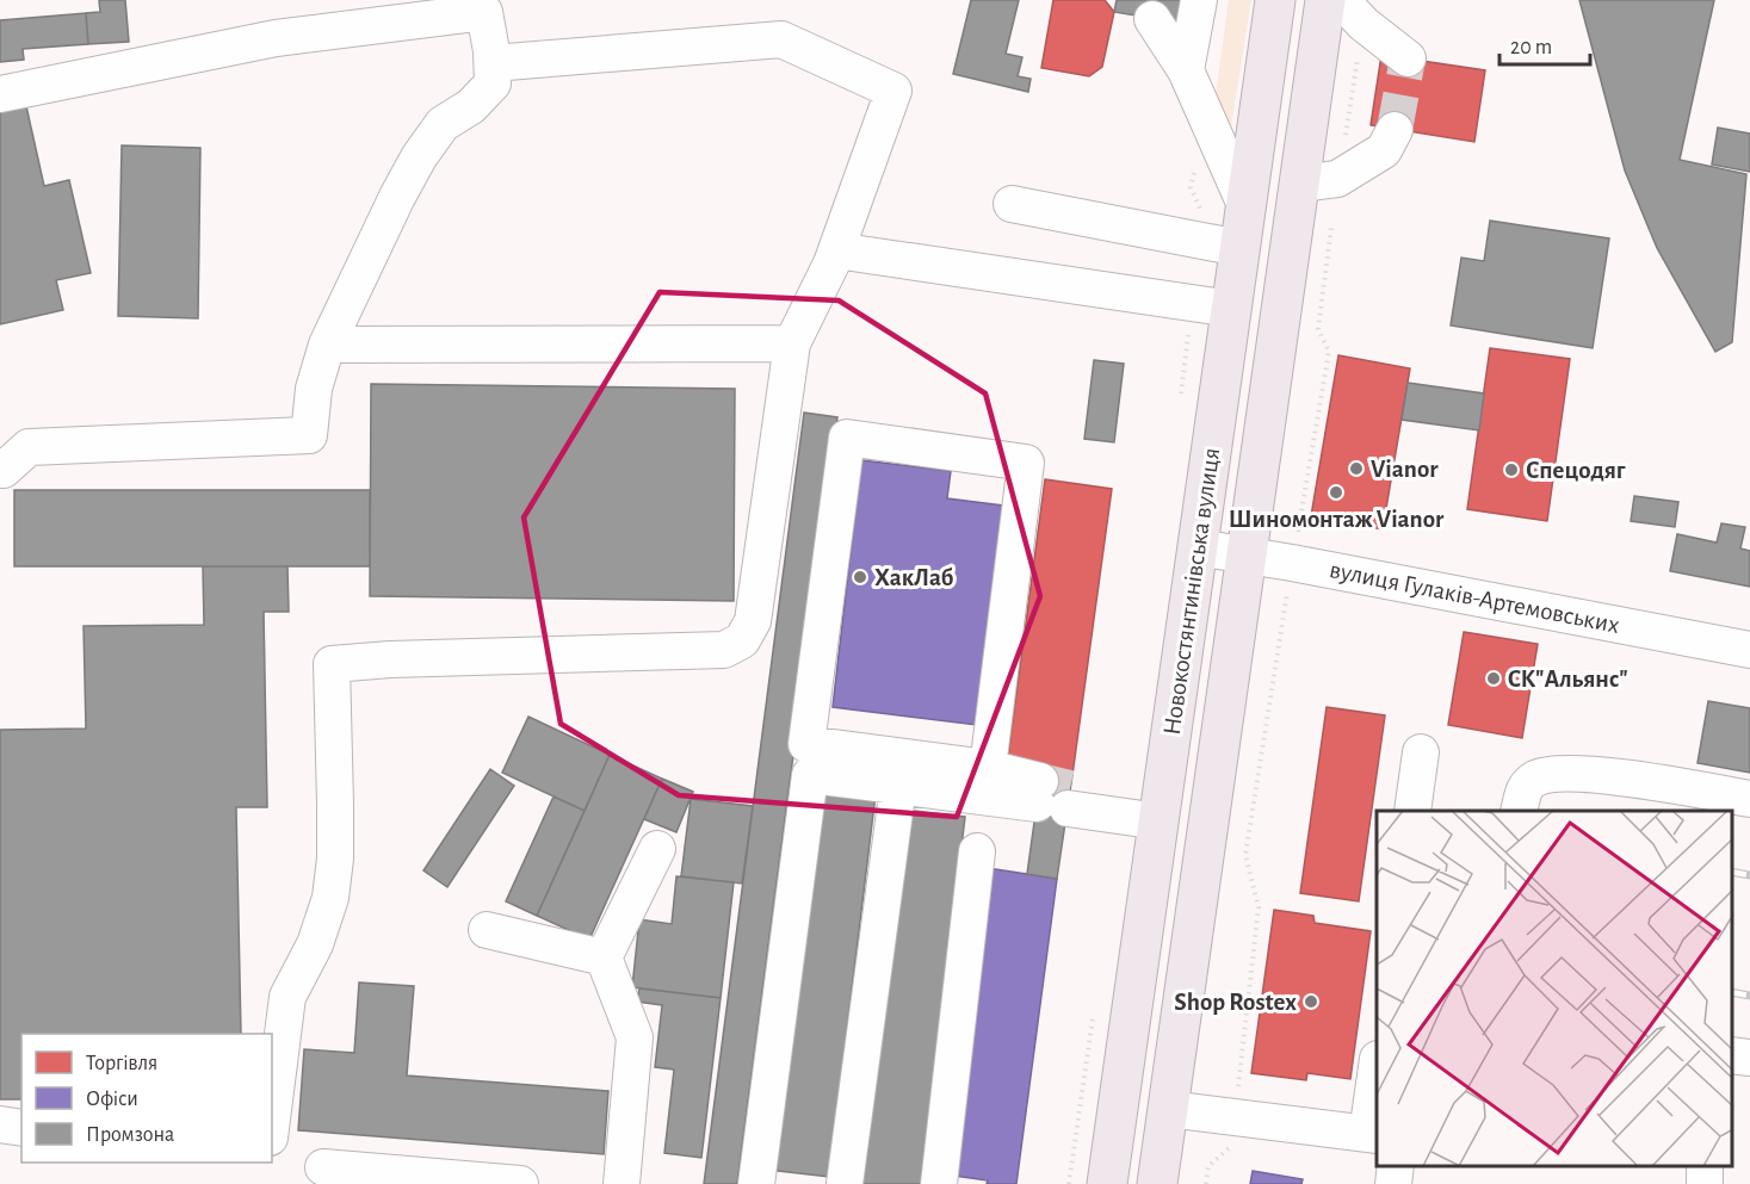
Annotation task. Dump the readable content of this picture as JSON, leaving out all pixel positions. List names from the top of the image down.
{
  "streets": {
    "main road": ["Новокостянтинівська вулиця"],
    "street": ["вулиця Гулаків-Артемовських"]
  },
  "crossings": [
    ["Новокостянтинівська вулиця", "вулиця Гулаків-Артемовських"]
  ],
  "places": [
    "Vianor",
    "Спецодяг",
    "Шиномонтаж Vianor",
    "ХакЛаб",
    "CK\"Альянс\"",
    "Shop Rostex"
  ],
  "legend": ["Торгівля", "Офіси", "Промзона"],
  "scale_bar": "20 m"
}
